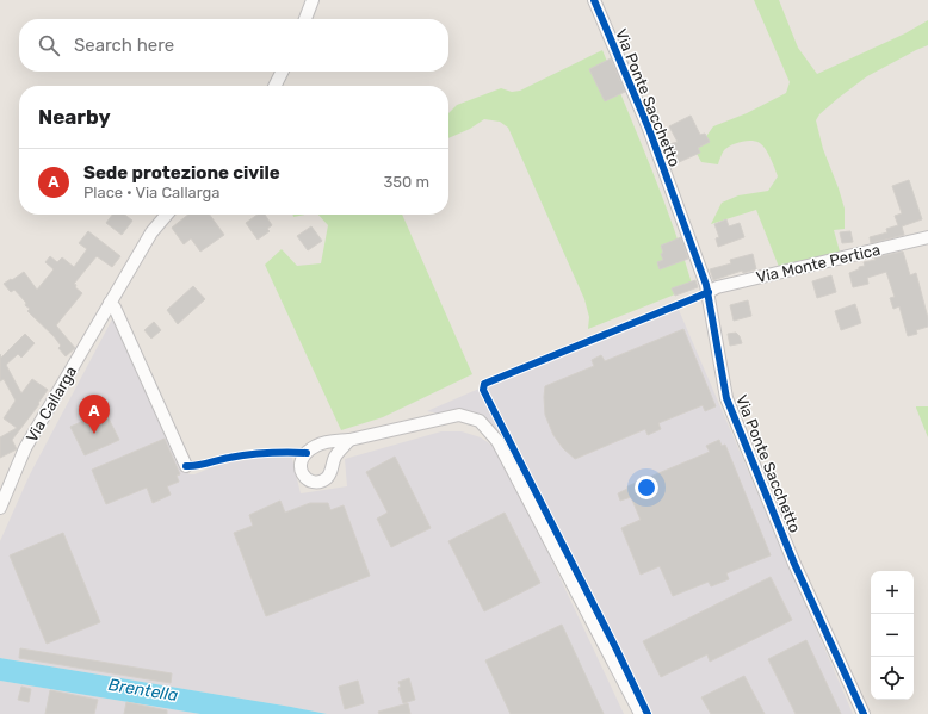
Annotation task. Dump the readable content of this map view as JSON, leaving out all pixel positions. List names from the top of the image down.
{
  "streets": {
    "street": ["Via Ponte Sacchetto", "Via Monte Pertica", "Via Callarga"]
  },
  "crossings": [
    ["Via Ponte Sacchetto", "Via Monte Pertica"]
  ],
  "water": ["Brentella"],
  "page": {
    "search": "Search here",
    "heading": "Nearby",
    "list": [
      {
        "mark": "A",
        "name": "Sede protezione civile",
        "note": "Place · Via Callarga",
        "value": "350 m"
      }
    ],
    "pins": "A",
    "map_buttons": ["+", "−"]
  }
}
